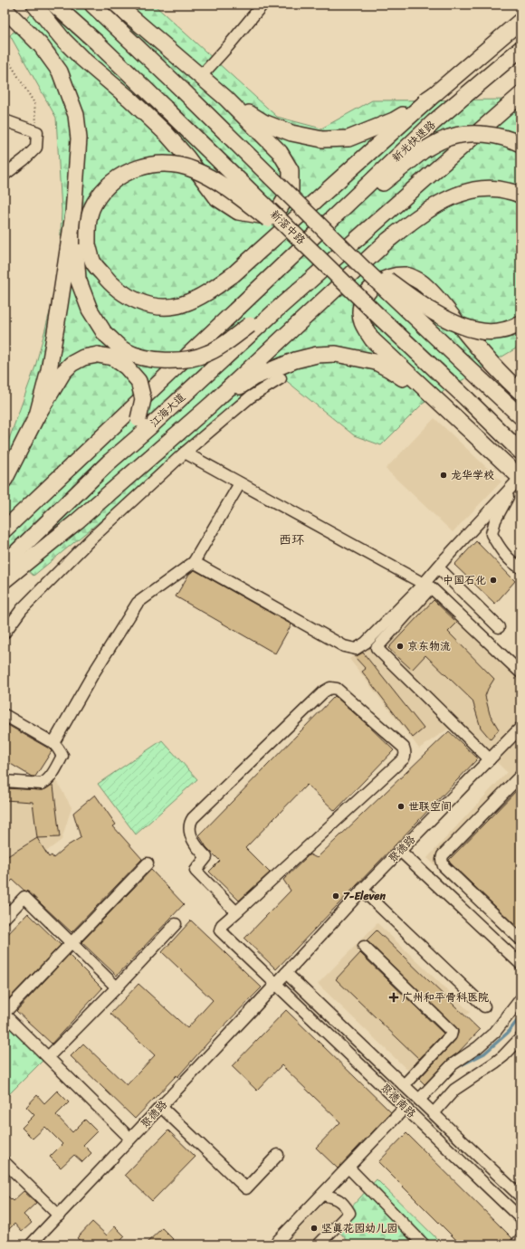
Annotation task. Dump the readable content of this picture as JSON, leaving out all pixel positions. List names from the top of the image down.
{
  "streets": {
    "highway": ["新光快速路", "新滘中路", "江海大道"],
    "street": ["聚德路", "聚德南路"]
  },
  "crossings": [
    ["聚德路", "聚德南路"]
  ],
  "districts": ["西环"],
  "places": {
    "other": [
      "龙华学校",
      "中国石化",
      "京东物流",
      "世联空间",
      "7-Eleven",
      "坚真花园幼儿园"
    ],
    "health": ["广州和平骨科医院"]
  }
}
